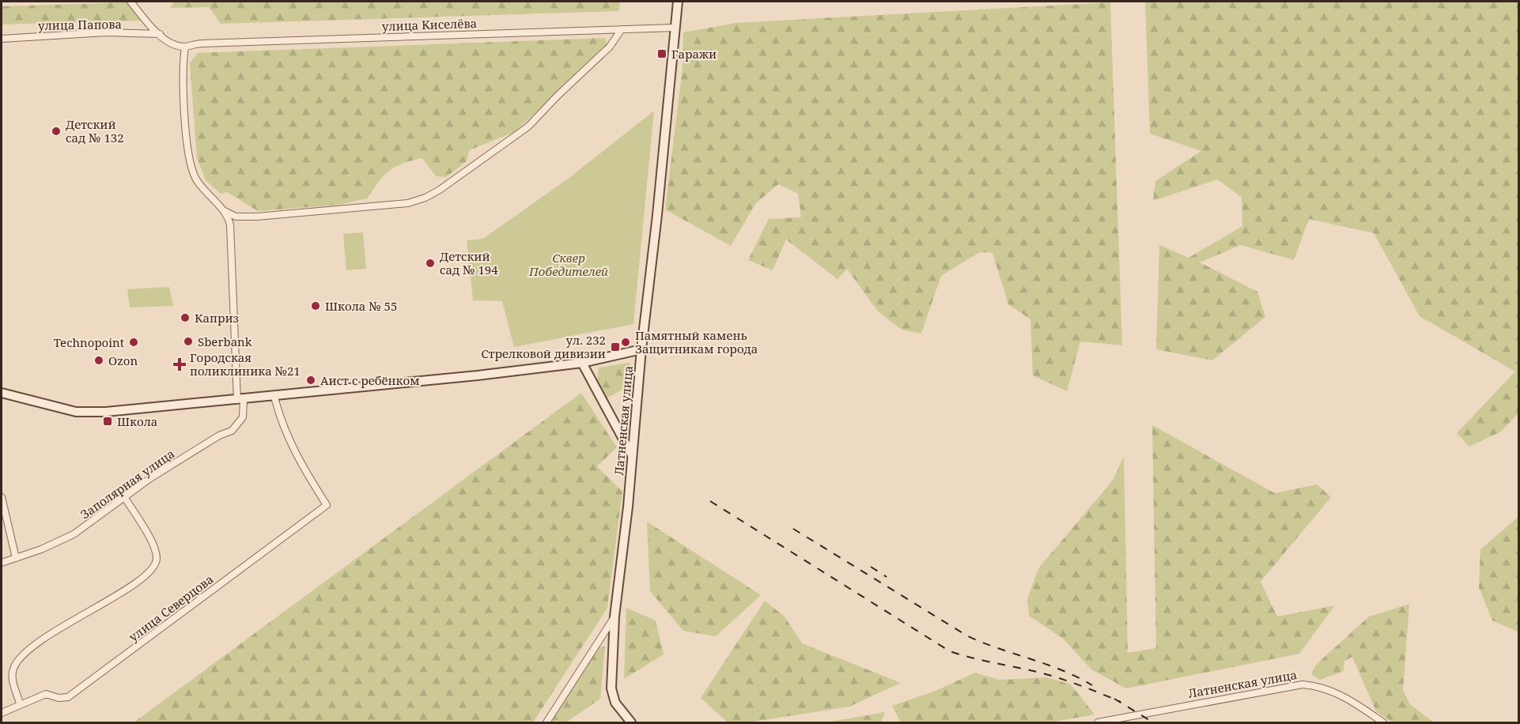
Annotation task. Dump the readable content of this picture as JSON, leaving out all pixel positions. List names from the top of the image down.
{
  "streets": {
    "street": [
      "улица Папова",
      "улица Киселёва",
      "Латненская улица",
      "Заполярная улица",
      "улица Северцова"
    ]
  },
  "crossings": [
    ["улица Киселёва", "Латненская улица"]
  ],
  "parks": ["Сквер Победителей"],
  "places": {
    "transit": ["Гаражи", "ул. 232 Стрелковой дивизии", "Школа"],
    "other": [
      "Детский сад № 132",
      "Детский сад № 194",
      "Школа № 55",
      "Каприз",
      "Sberbank",
      "Technopoint",
      "Памятный камень Защитникам города",
      "Ozon",
      "Аист с ребёнком"
    ],
    "health": ["Городская поликлиника №21"]
  }
}
